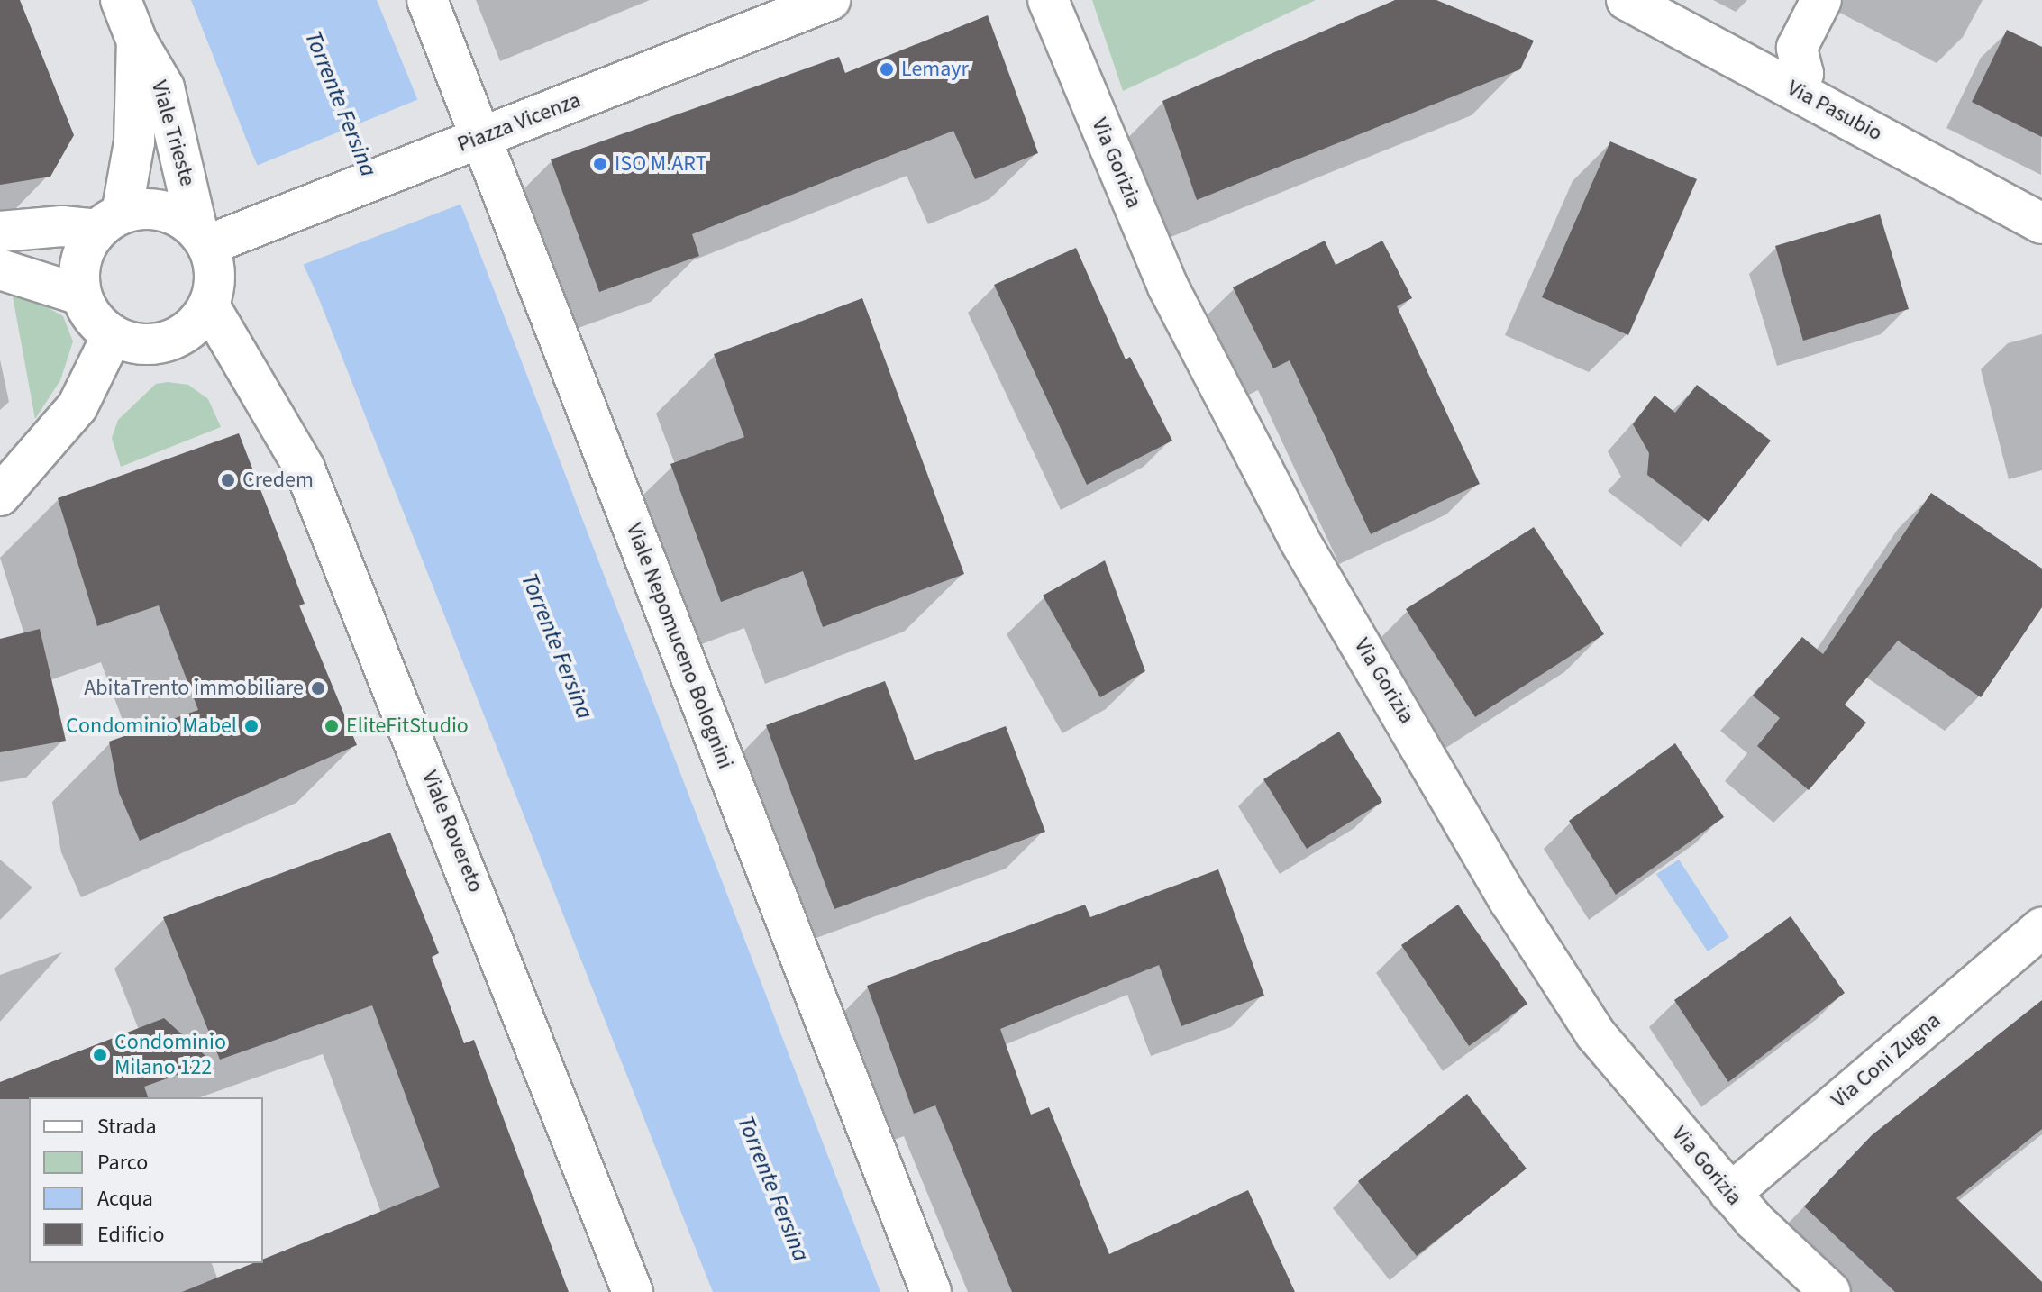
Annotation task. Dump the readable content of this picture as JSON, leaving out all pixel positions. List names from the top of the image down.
{
  "streets": {
    "street": [
      "Via Pasubio",
      "Piazza Vicenza",
      "Viale Trieste",
      "Via Gorizia",
      "Viale Nepomuceno Bolognini",
      "Viale Rovereto",
      "Via Coni Zugna"
    ]
  },
  "crossings": [
    ["Piazza Vicenza", "Viale Trieste"],
    ["Piazza Vicenza", "Viale Nepomuceno Bolognini"],
    ["Piazza Vicenza", "Viale Rovereto"],
    ["Viale Trieste", "Viale Rovereto"],
    ["Via Gorizia", "Via Coni Zugna"]
  ],
  "water": ["Torrente Fersina"],
  "places": [
    "Lemayr",
    "ISO M.ART",
    "Credem",
    "AbitaTrento immobiliare",
    "Condominio Mabel",
    "EliteFitStudio",
    "Condominio Milano 122"
  ],
  "legend": [
    "Strada",
    "Parco",
    "Acqua",
    "Edificio"
  ]
}
